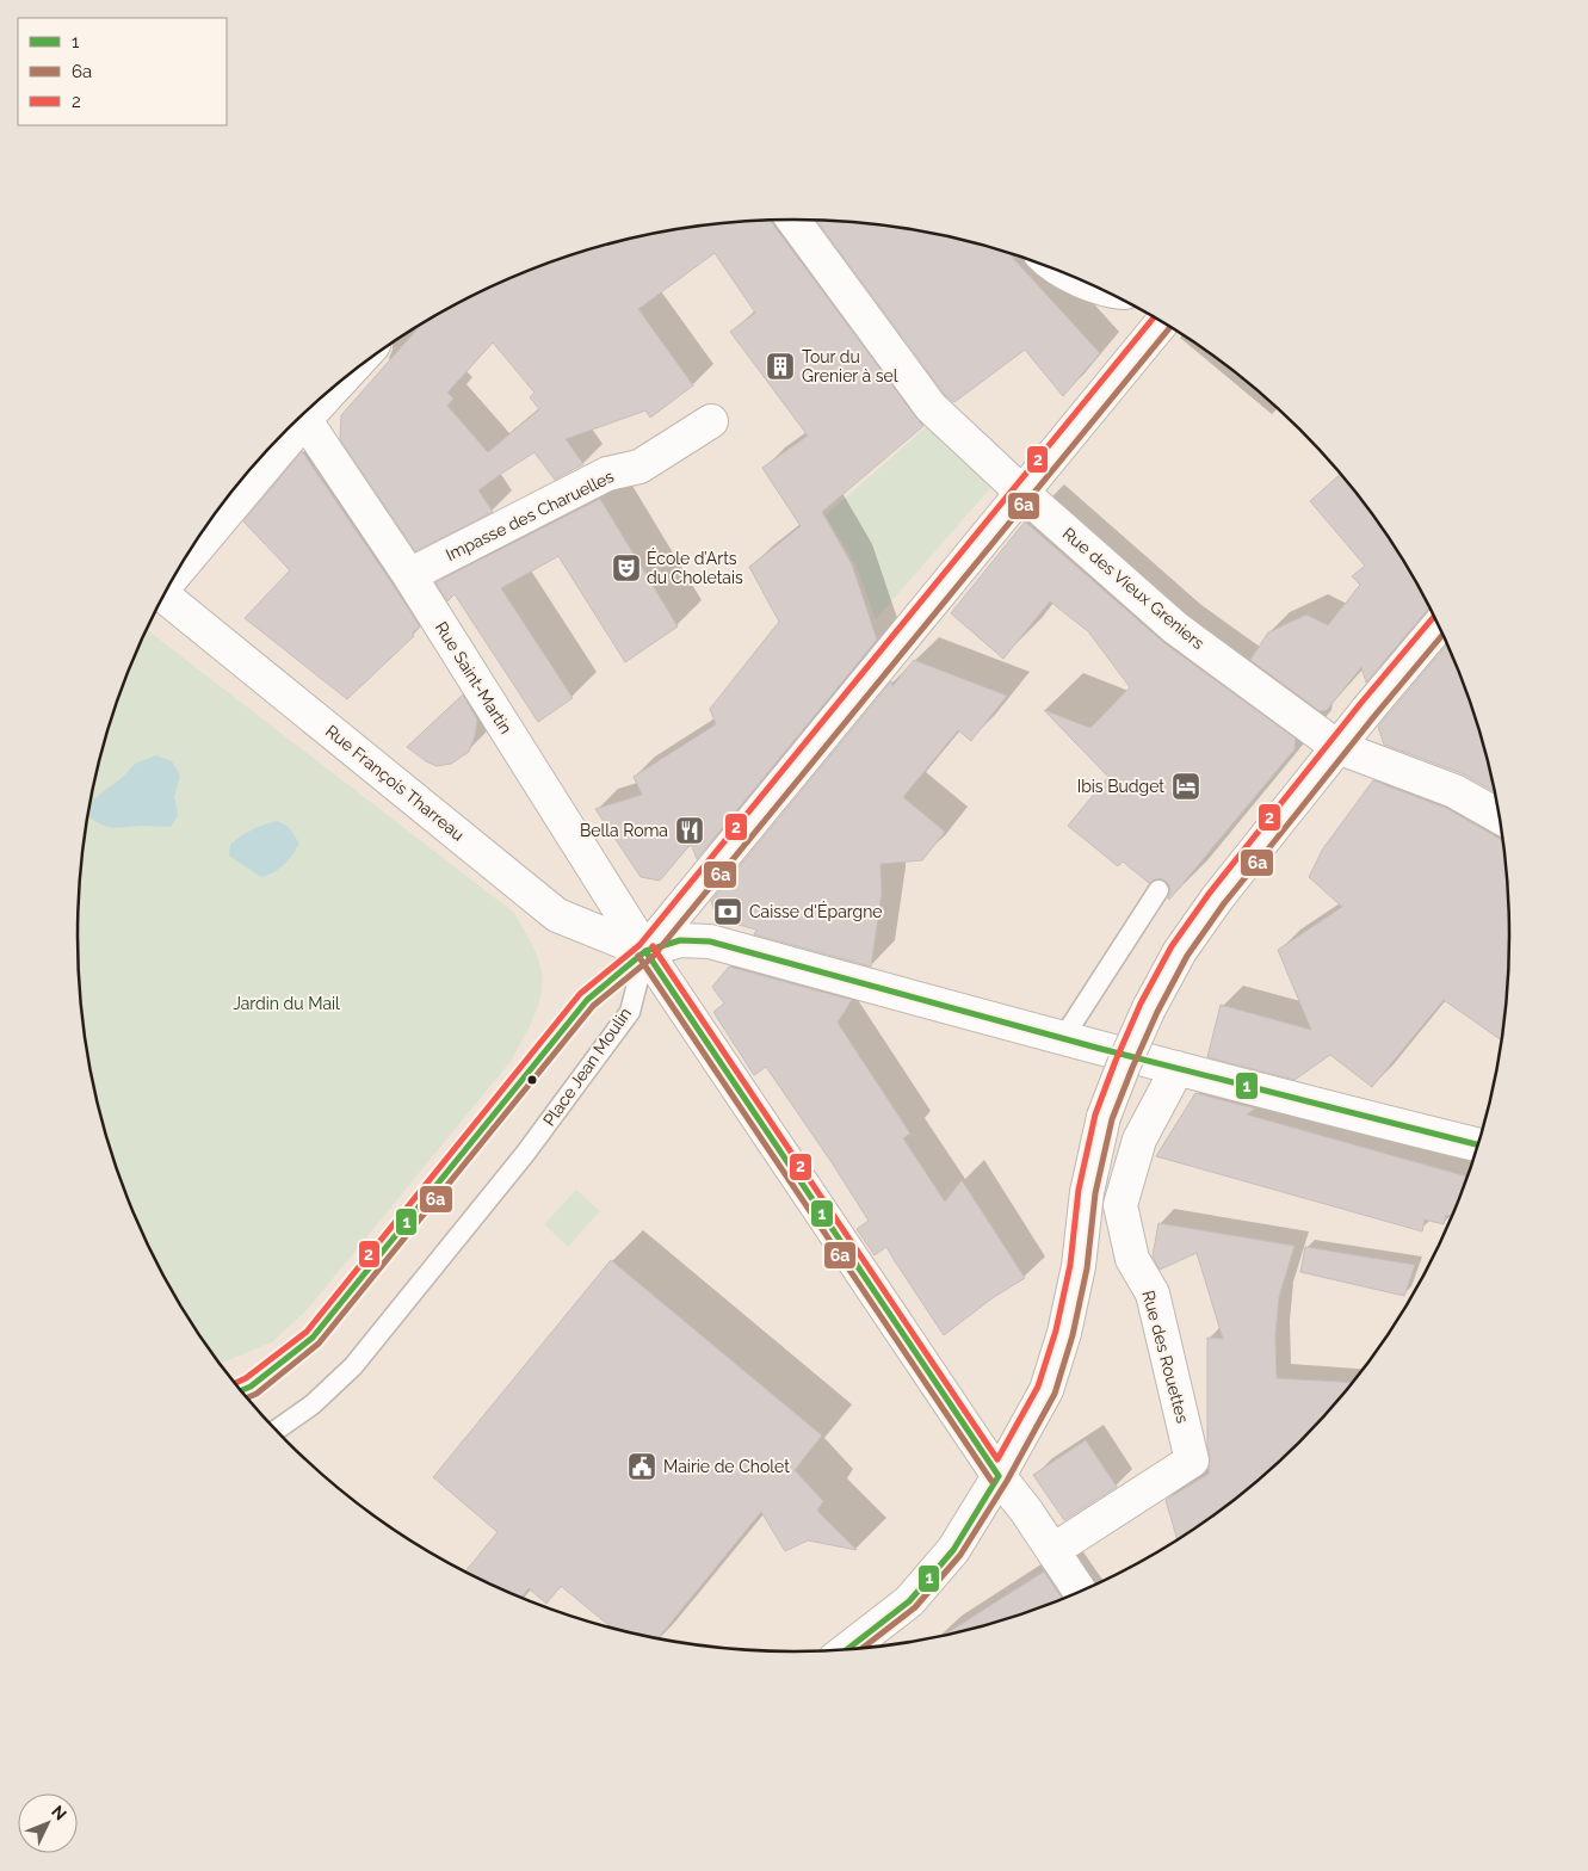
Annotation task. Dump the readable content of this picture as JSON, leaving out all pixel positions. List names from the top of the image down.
{
  "streets": {
    "street": [
      "Impasse des Charuelles",
      "Rue des Vieux Greniers",
      "Rue Saint-Martin",
      "Rue François Tharreau",
      "Rue des Rouettes"
    ],
    "lane": ["Place Jean Moulin"]
  },
  "crossings": [
    ["Impasse des Charuelles", "Rue Saint-Martin"],
    ["Rue Saint-Martin", "Rue François Tharreau"],
    ["Rue Saint-Martin", "Place Jean Moulin"],
    ["Rue Saint-Martin", "Rue des Rouettes"],
    ["Rue François Tharreau", "Place Jean Moulin"]
  ],
  "parks": ["Jardin du Mail"],
  "places": {
    "building": ["Tour du Grenier à sel"],
    "theatre": ["École d’Arts du Choletais"],
    "hotel": ["Ibis Budget"],
    "restaurant": ["Bella Roma"],
    "bank": ["Caisse d'Épargne"],
    "public building": ["Mairie de Cholet"]
  },
  "lines": ["transit line 2", "transit line 6a", "transit line 1"],
  "legend": ["1", "6a", "2"],
  "north": "top right"
}
